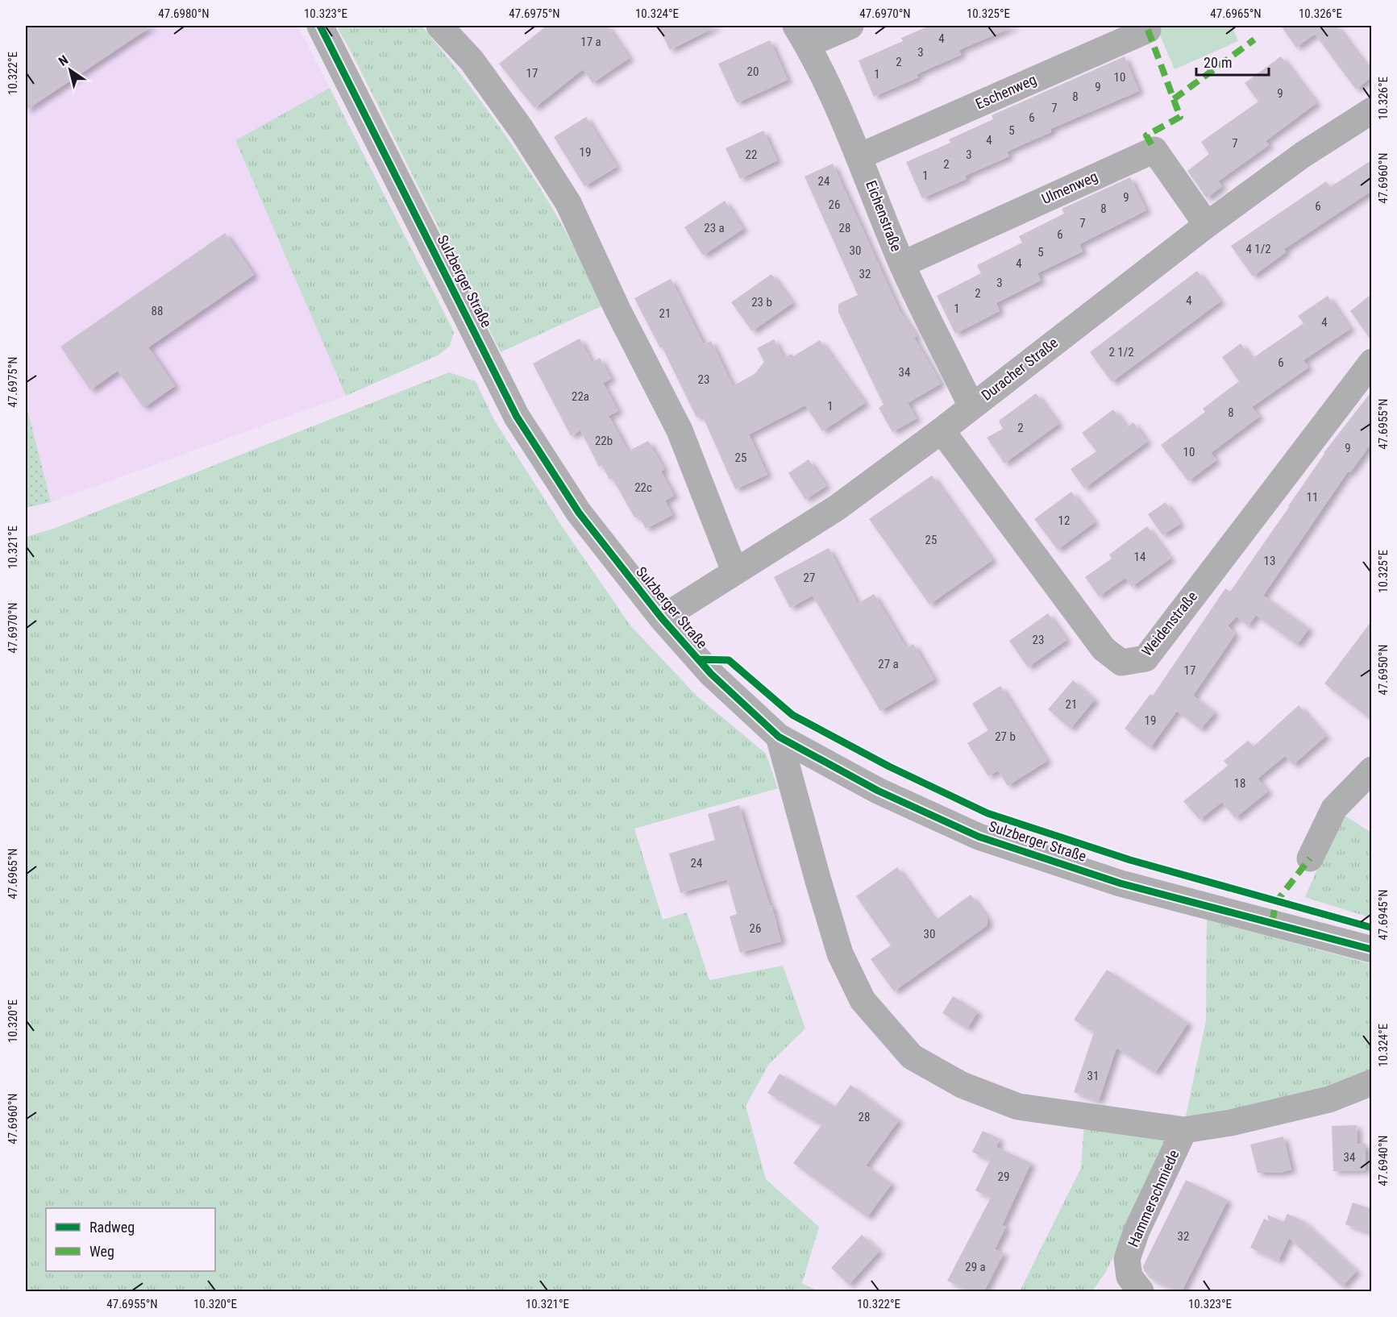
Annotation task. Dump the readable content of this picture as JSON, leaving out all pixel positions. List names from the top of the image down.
{
  "streets": {
    "street": [
      "Eschenweg",
      "Ulmenweg",
      "Eichenstraße",
      "Sulzberger Straße",
      "Duracher Straße",
      "Weidenstraße",
      "Hammerschmiede"
    ]
  },
  "crossings": [
    ["Eschenweg", "Eichenstraße"],
    ["Ulmenweg", "Eichenstraße"],
    ["Ulmenweg", "Duracher Straße"],
    ["Eichenstraße", "Duracher Straße"],
    ["Sulzberger Straße", "Duracher Straße"],
    ["Duracher Straße", "Weidenstraße"]
  ],
  "house_numbers": [
    "4",
    "17 a",
    "3",
    "2",
    "20",
    "17",
    "1",
    "10",
    "9",
    "9",
    "8",
    "7",
    "6",
    "5",
    "4",
    "7",
    "19",
    "22",
    "3",
    "2",
    "1",
    "24",
    "9",
    "26",
    "6",
    "8",
    "7",
    "23 a",
    "28",
    "6",
    "4 1/2",
    "30",
    "5",
    "4",
    "32",
    "3",
    "2",
    "4",
    "23 b",
    "1",
    "88",
    "21",
    "4",
    "2 1/2",
    "6",
    "34",
    "23",
    "22a",
    "1",
    "8",
    "2",
    "22b",
    "9",
    "10",
    "25",
    "22c",
    "11",
    "12",
    "25",
    "14",
    "13",
    "27",
    "23",
    "27 a",
    "17",
    "21",
    "19",
    "27 b",
    "18",
    "24",
    "26",
    "30",
    "31",
    "28",
    "34",
    "29",
    "32",
    "29 a"
  ],
  "legend": ["Radweg", "Weg"],
  "scale_bar": "20 m",
  "north": "top left",
  "coordinates": [
    "47.6980°N",
    "10.323°E",
    "47.6975°N",
    "10.324°E",
    "47.6970°N",
    "10.325°E",
    "47.6965°N",
    "10.326°E",
    "10.322°E",
    "47.6960°N",
    "47.6955°N",
    "10.321°E",
    "47.6950°N",
    "47.6945°N",
    "10.320°E",
    "47.6940°N"
  ]
}
